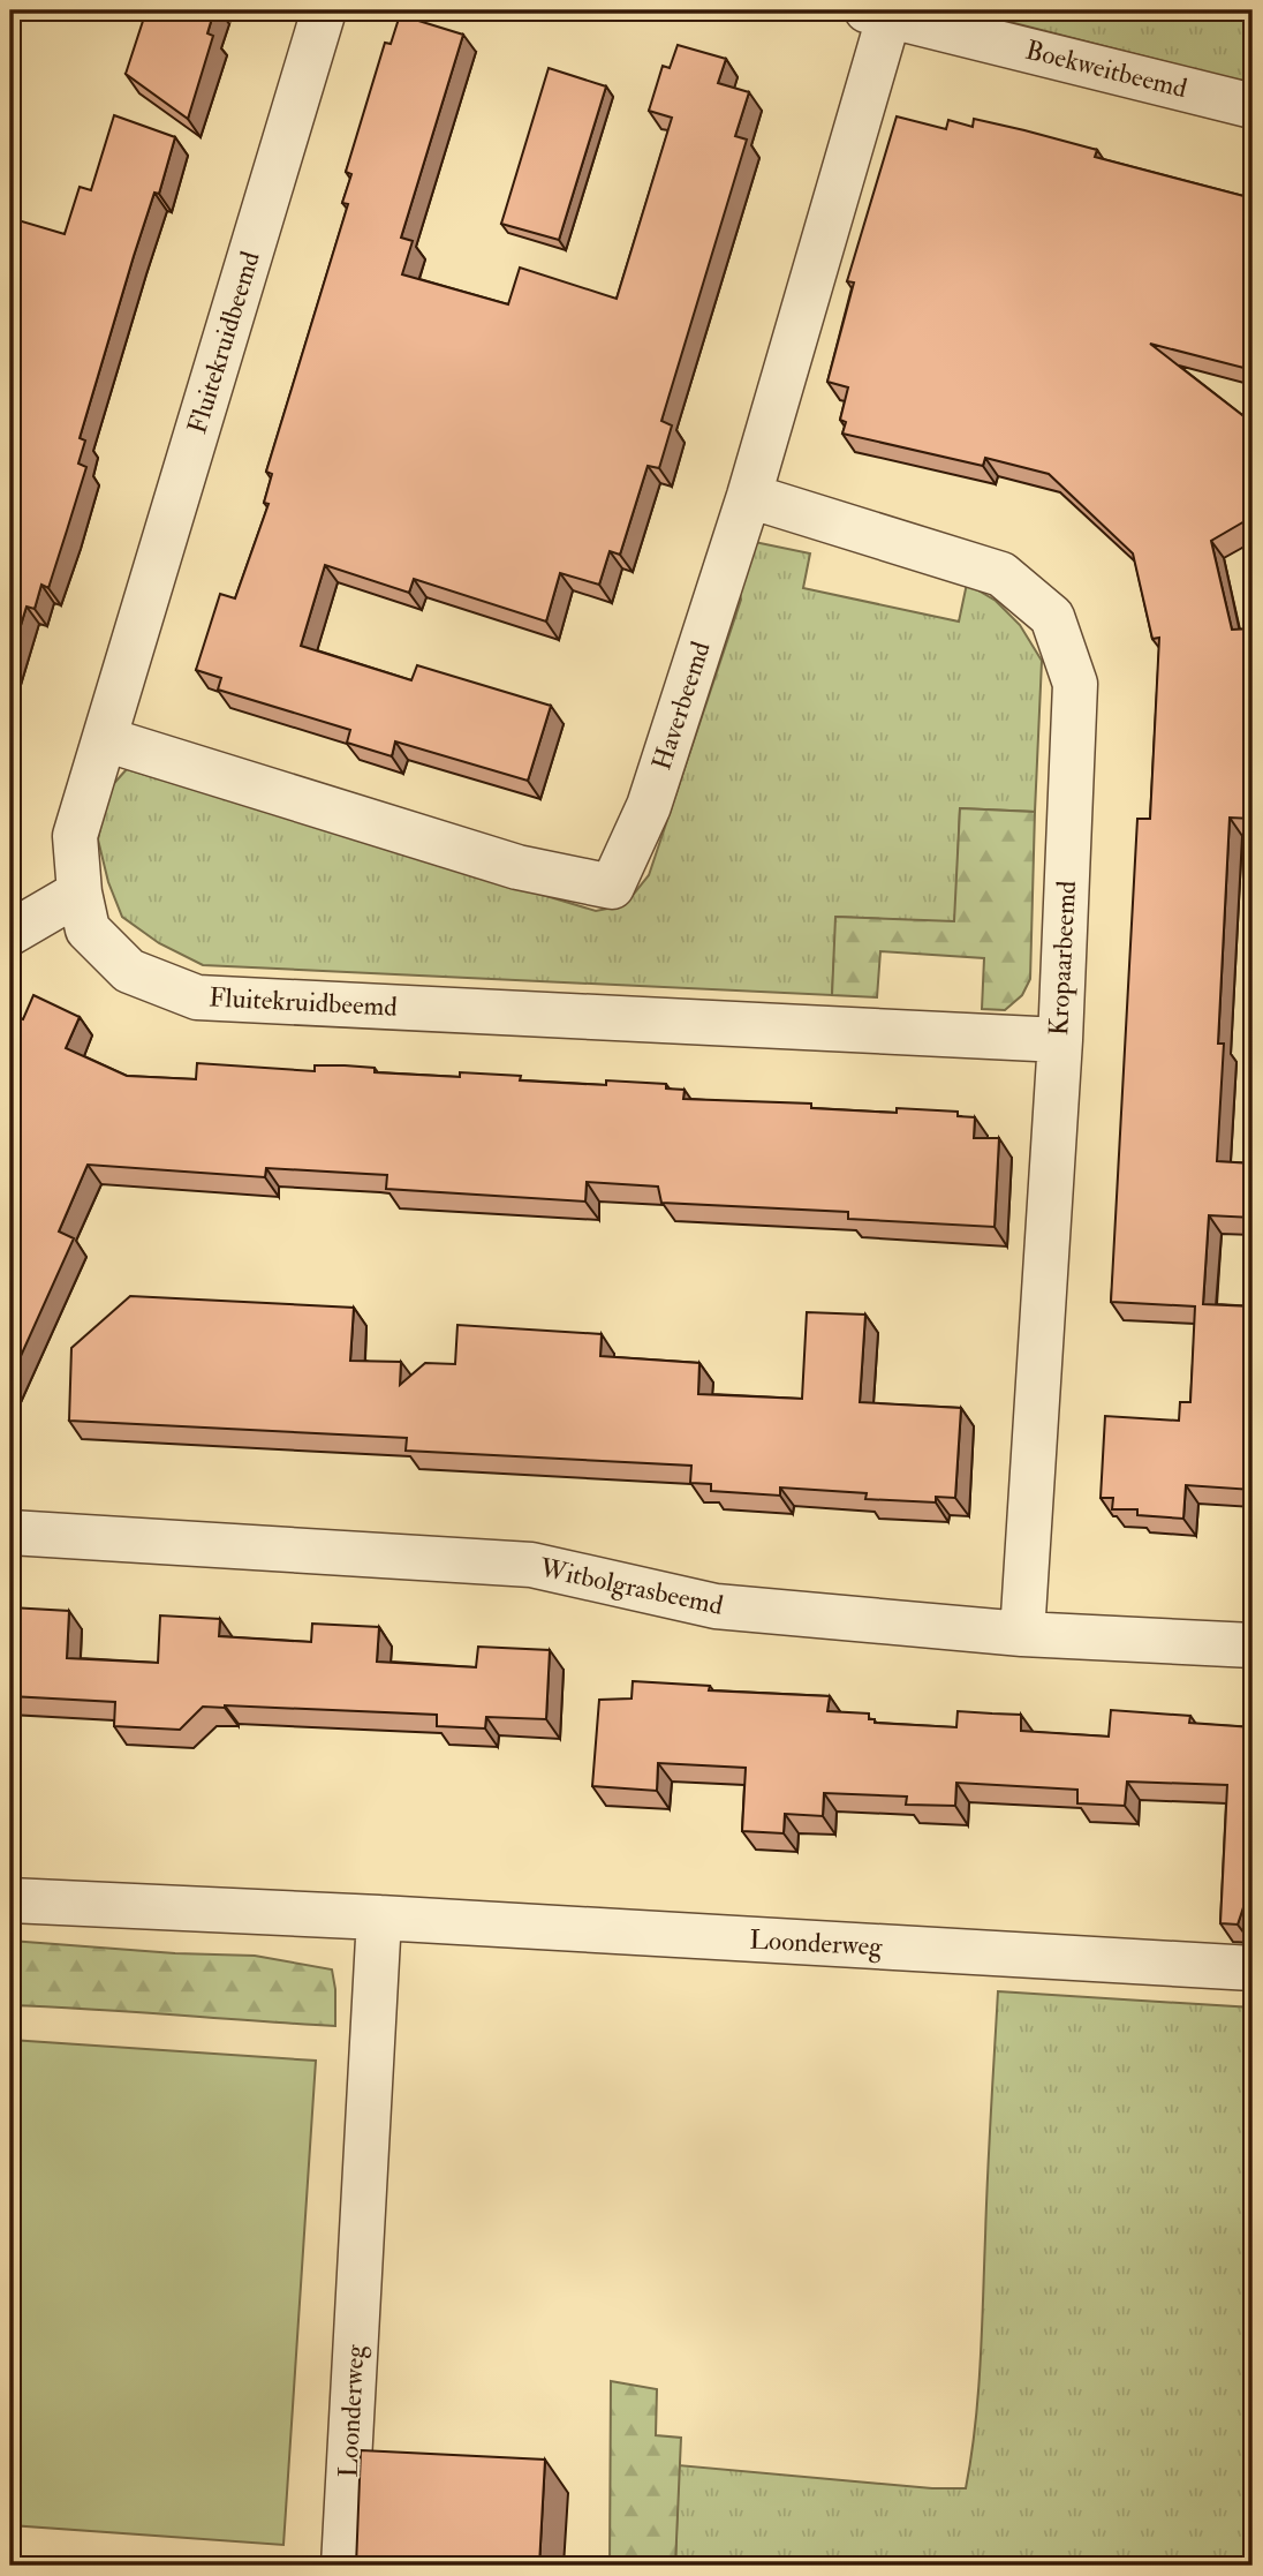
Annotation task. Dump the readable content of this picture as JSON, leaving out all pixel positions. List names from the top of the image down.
{
  "streets": {
    "street": [
      "Boekweitbeemd",
      "Fluitekruidbeemd",
      "Haverbeemd",
      "Kropaarbeemd",
      "Witbolgrasbeemd",
      "Loonderweg"
    ]
  },
  "crossings": [
    ["Boekweitbeemd", "Haverbeemd"],
    ["Fluitekruidbeemd", "Haverbeemd"],
    ["Fluitekruidbeemd", "Kropaarbeemd"],
    ["Haverbeemd", "Kropaarbeemd"],
    ["Kropaarbeemd", "Witbolgrasbeemd"]
  ]
}
